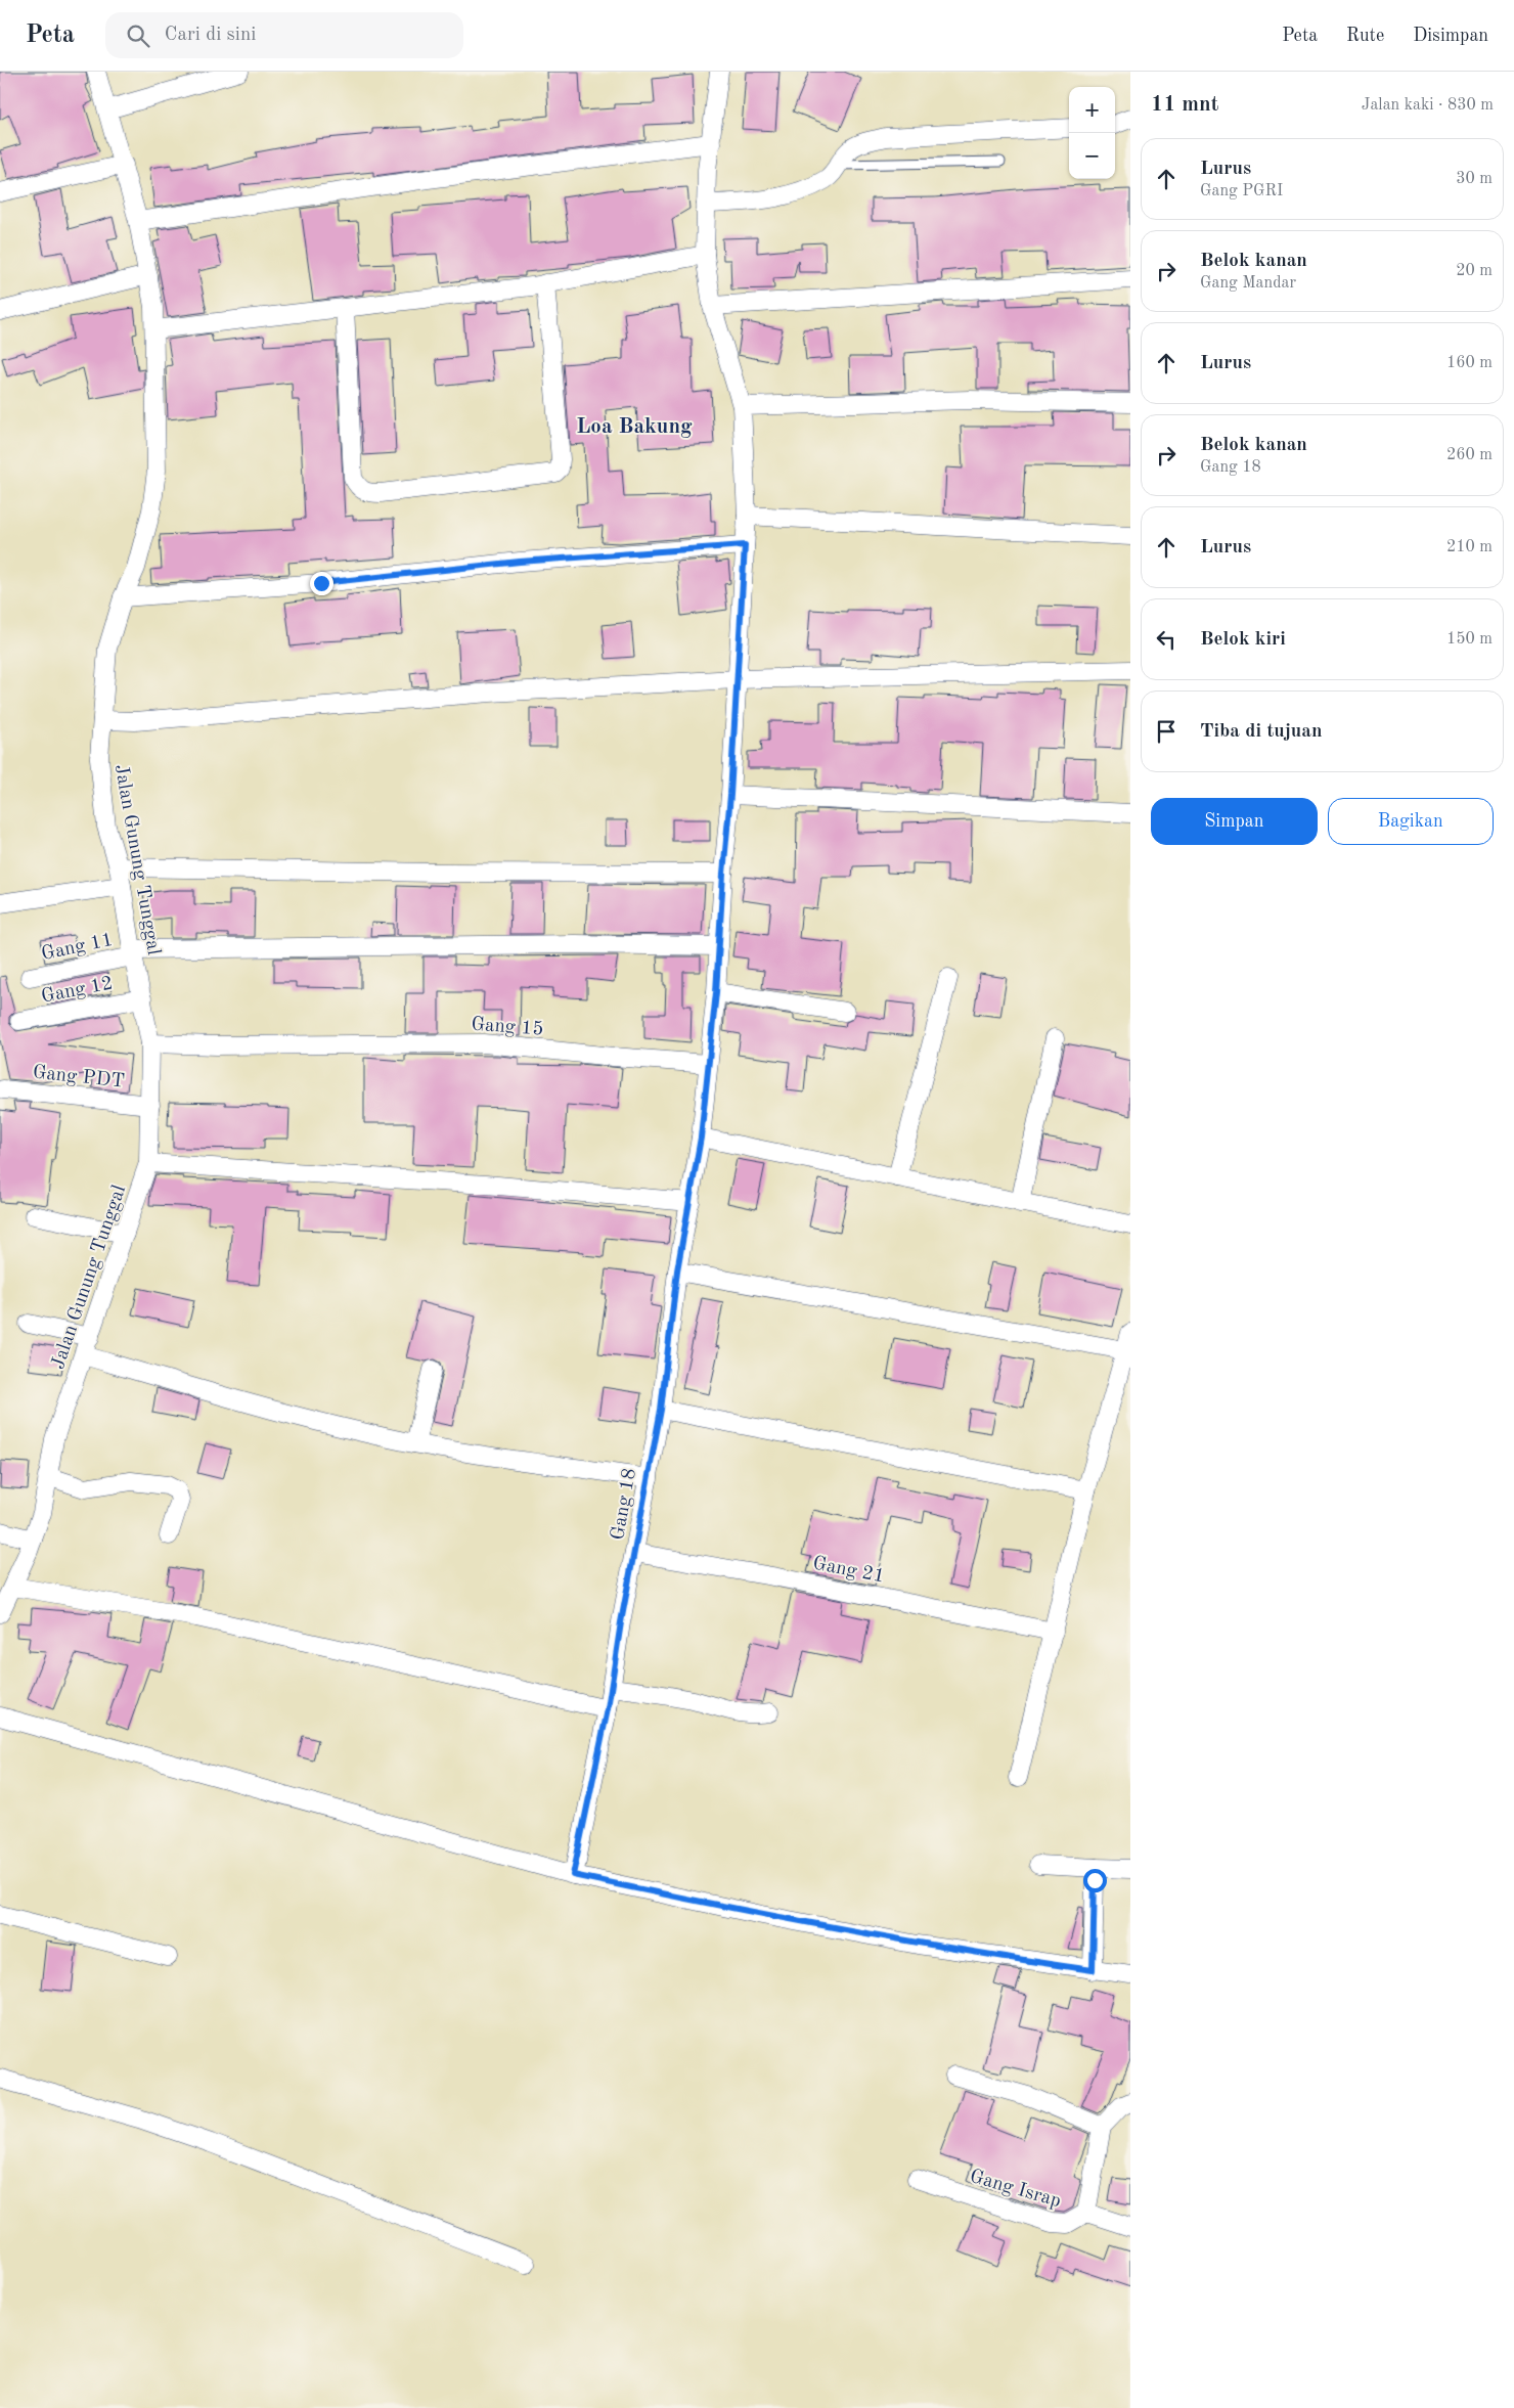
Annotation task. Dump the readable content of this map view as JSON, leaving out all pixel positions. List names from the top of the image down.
{
  "streets": {
    "street": [
      "Jalan Gunung Tunggal",
      "Gang 11",
      "Gang 12",
      "Gang 15",
      "Gang PDT",
      "Gang 18",
      "Gang 21",
      "Gang Israp"
    ]
  },
  "crossings": [
    ["Jalan Gunung Tunggal", "Gang 11"],
    ["Jalan Gunung Tunggal", "Gang 12"],
    ["Jalan Gunung Tunggal", "Gang 15"],
    ["Jalan Gunung Tunggal", "Gang PDT"],
    ["Gang 11", "Gang 18"],
    ["Gang 15", "Gang 18"],
    ["Gang 18", "Gang 21"]
  ],
  "districts": ["Loa Bakung"],
  "page": {
    "header": "Peta",
    "search": "Cari di sini",
    "nav": ["Peta", "Rute", "Disimpan"],
    "heading": ["11 mnt", "Jalan kaki · 830 m"],
    "map_buttons": ["+", "−"],
    "list": [
      ["Lurus", "Gang PGRI", "30 m"],
      ["Belok kanan", "Gang Mandar", "20 m"],
      ["Lurus", "160 m"],
      ["Belok kanan", "Gang 18", "260 m"],
      ["Lurus", "210 m"],
      ["Belok kiri", "150 m"],
      "Tiba di tujuan"
    ],
    "buttons": ["Simpan", "Bagikan"]
  }
}
